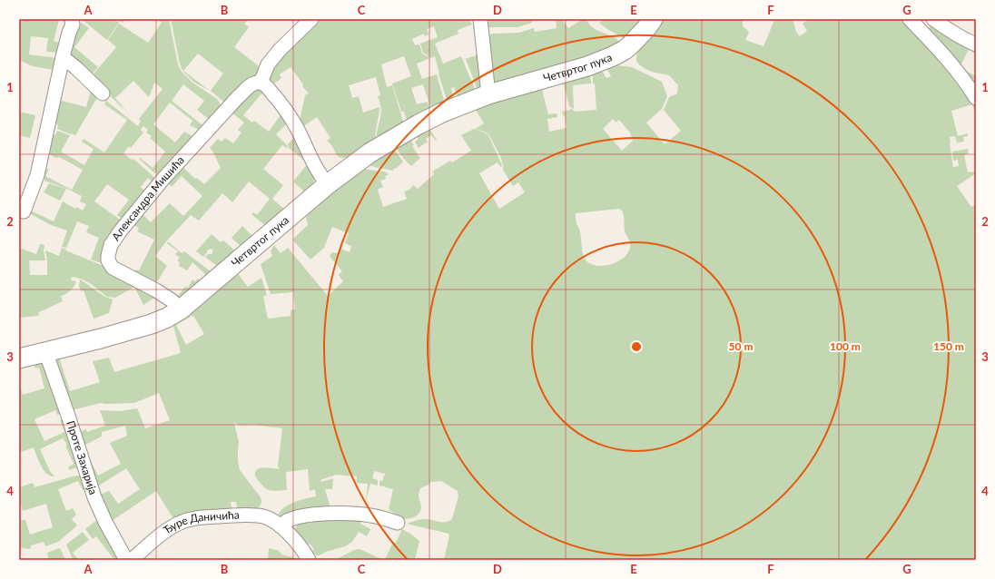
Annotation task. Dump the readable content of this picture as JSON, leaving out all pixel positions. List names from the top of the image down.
{
  "streets": {
    "street": [
      "Четвртог пука",
      "Александра Мишића",
      "Проте Захарија",
      "Ђуре Даничића"
    ]
  },
  "crossings": [
    ["Четвртог пука", "Александра Мишића"],
    ["Четвртог пука", "Проте Захарија"]
  ],
  "grid": {
    "columns": [
      "A",
      "B",
      "C",
      "D",
      "E",
      "F",
      "G"
    ],
    "rows": [
      "1",
      "2",
      "3",
      "4"
    ]
  },
  "rings": ["50 m", "100 m", "150 m"]
}
